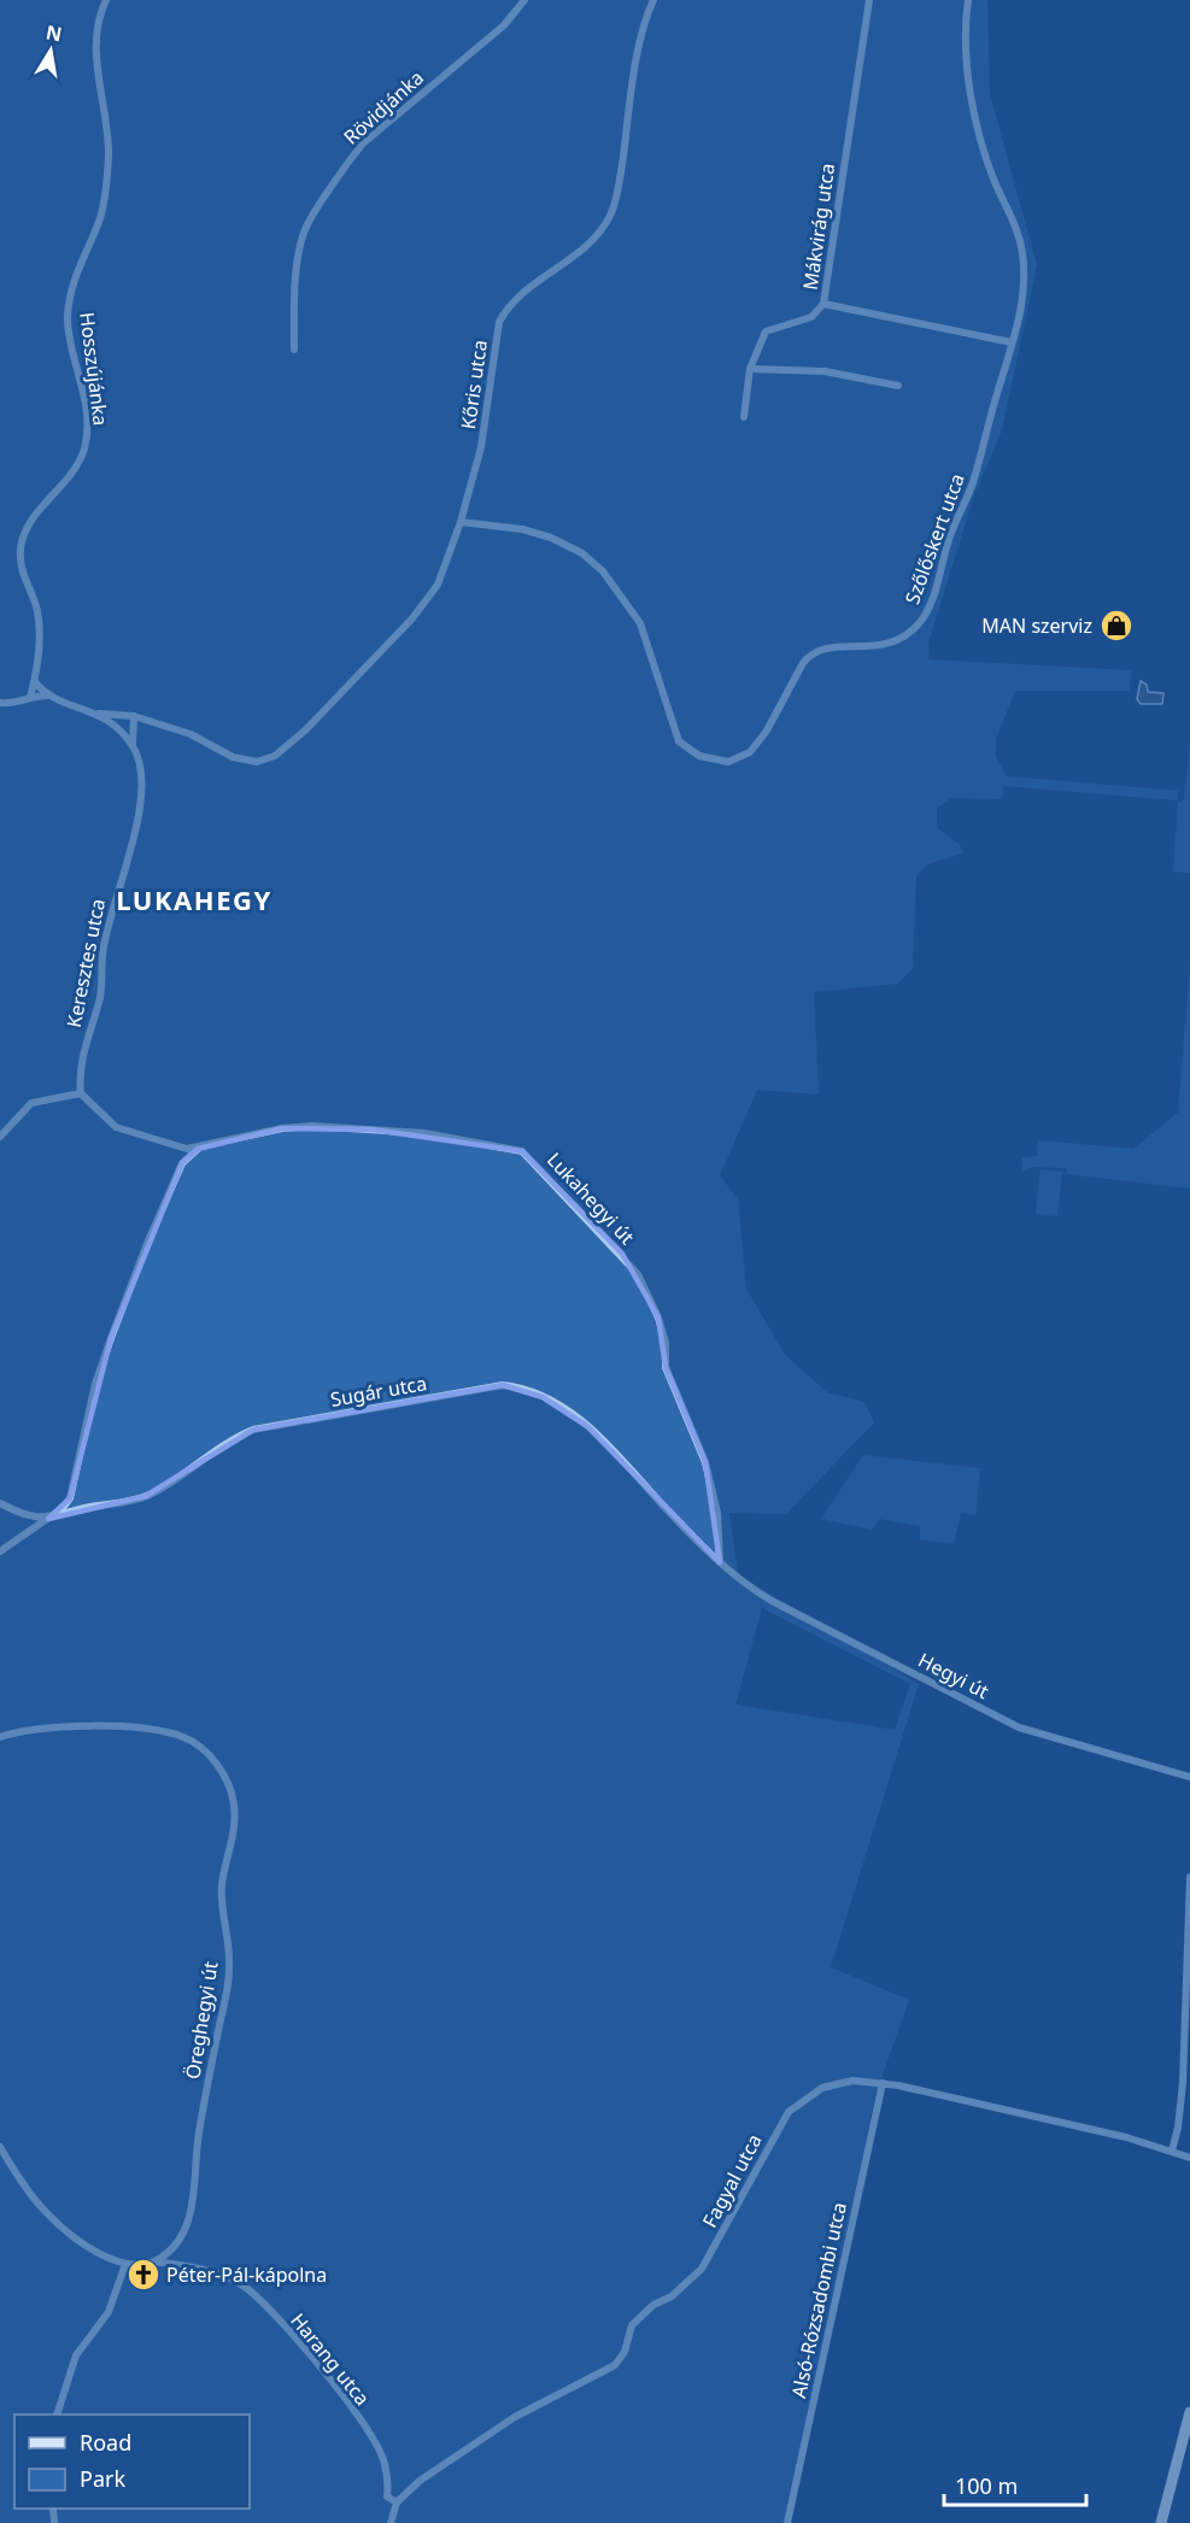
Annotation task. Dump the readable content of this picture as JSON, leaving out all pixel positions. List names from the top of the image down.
{
  "streets": {
    "street": [
      "Rövidjánka",
      "Mákvirág utca",
      "Hosszújánka",
      "Kőris utca",
      "Szőlőskert utca",
      "Keresztes utca",
      "Lukahegyi út",
      "Sugár utca",
      "Hegyi út",
      "Öreghegyi út",
      "Fagyal utca",
      "Alsó-Rózsadombi utca",
      "Harang utca"
    ]
  },
  "crossings": [
    ["Kőris utca", "Szőlőskert utca"],
    ["Lukahegyi út", "Sugár utca"],
    ["Lukahegyi út", "Hegyi út"],
    ["Sugár utca", "Hegyi út"],
    ["Öreghegyi út", "Harang utca"],
    ["Fagyal utca", "Alsó-Rózsadombi utca"],
    ["Fagyal utca", "Harang utca"]
  ],
  "districts": ["LUKAHEGY"],
  "places": {
    "shop": ["MAN szerviz"],
    "church": ["Péter-Pál-kápolna"]
  },
  "legend": ["Road", "Park"],
  "scale_bar": "100 m",
  "north": "top"
}
